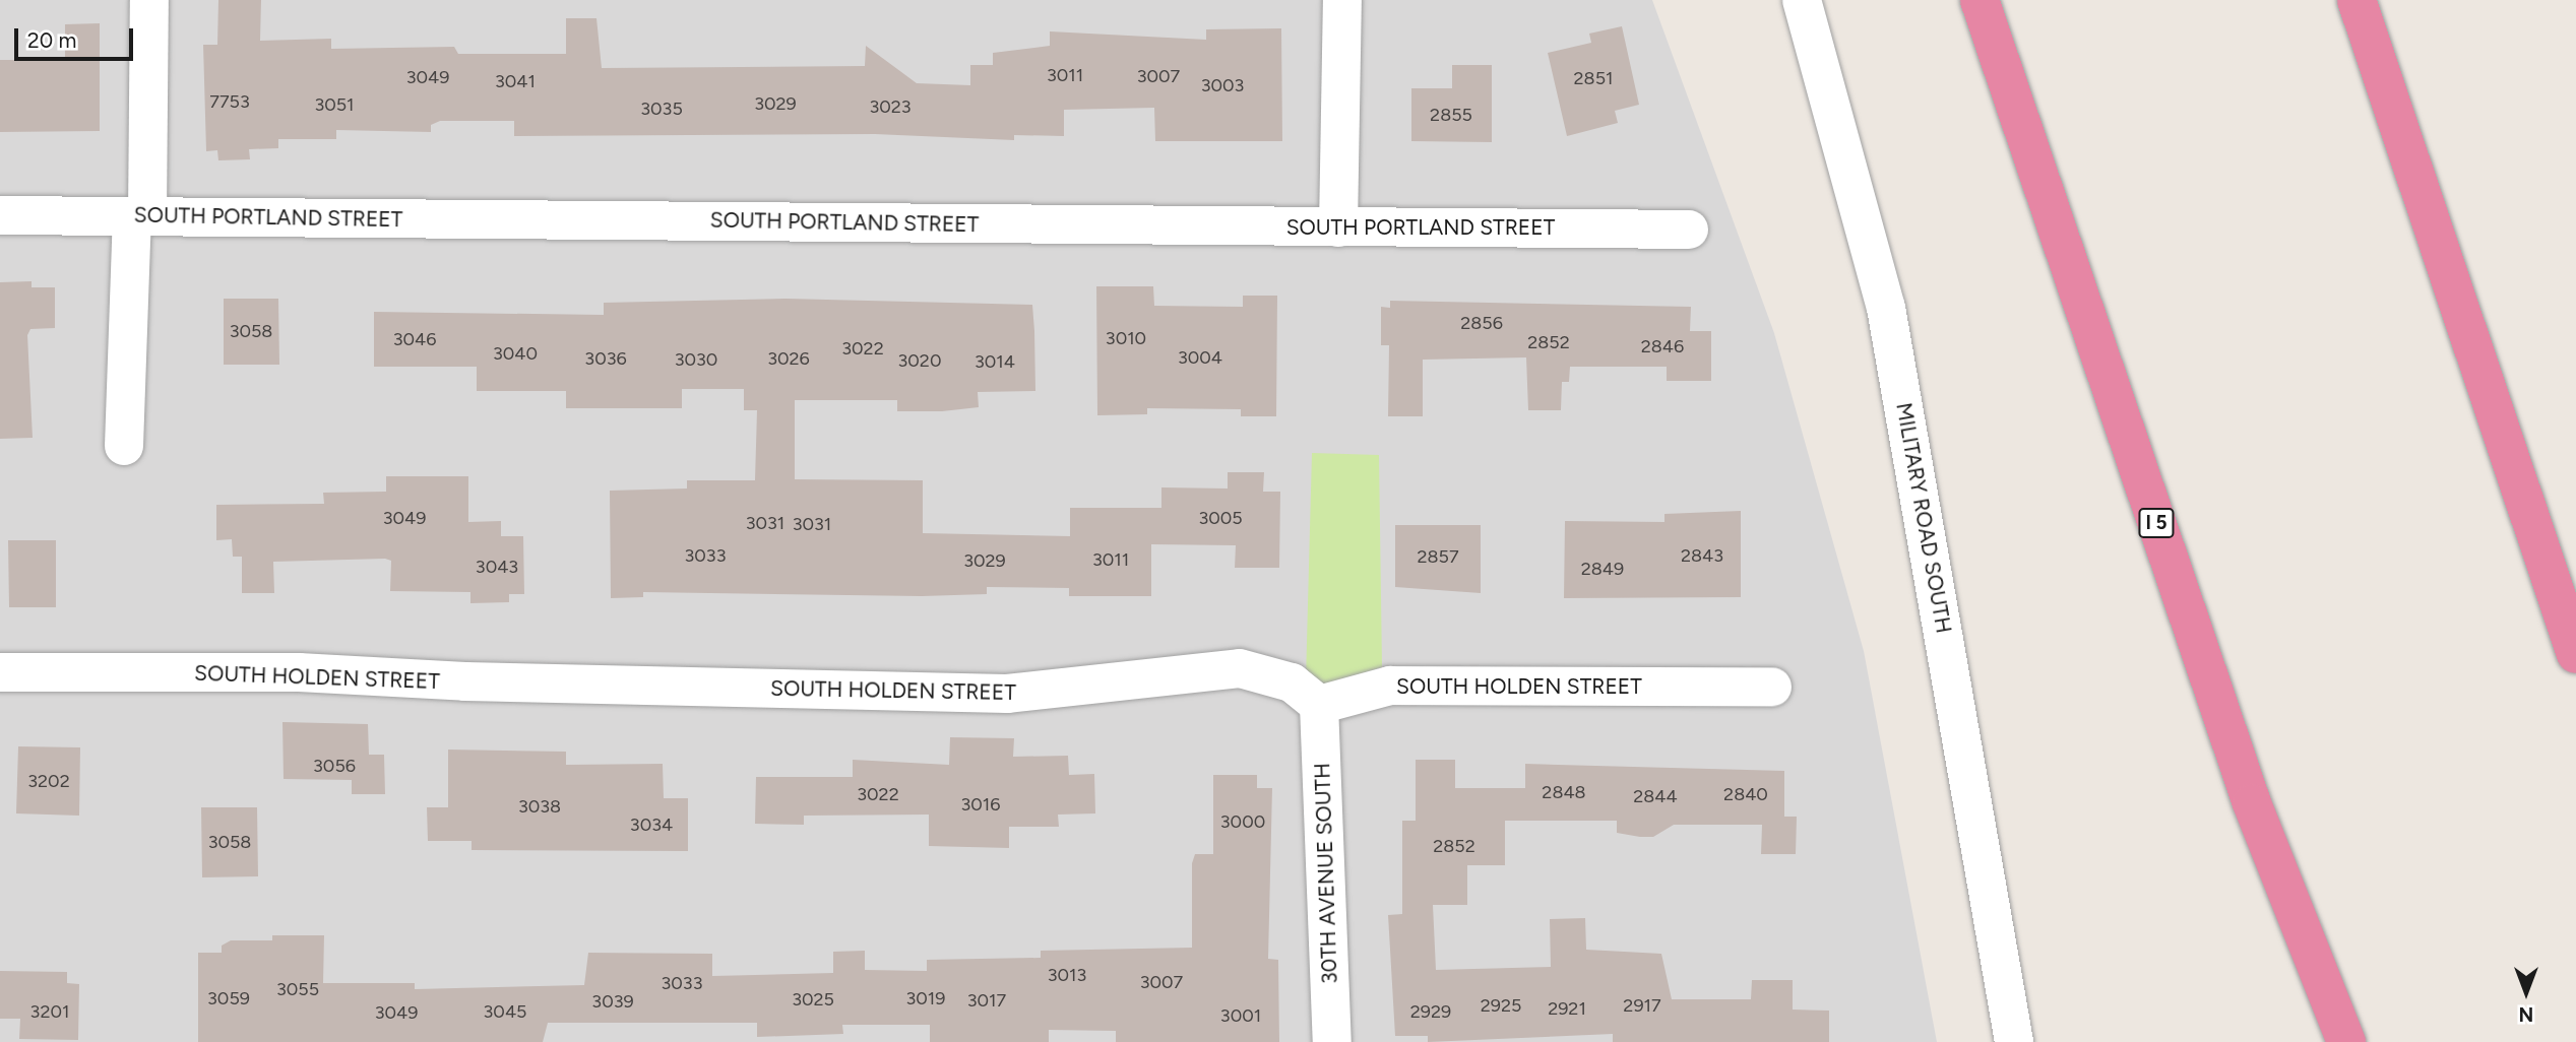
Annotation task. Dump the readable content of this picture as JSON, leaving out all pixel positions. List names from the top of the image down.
{
  "streets": {
    "highway": ["I 5"],
    "street": [
      "SOUTH PORTLAND STREET",
      "MILITARY ROAD SOUTH",
      "SOUTH HOLDEN STREET",
      "30TH AVENUE SOUTH"
    ]
  },
  "crossings": [
    ["SOUTH HOLDEN STREET", "30TH AVENUE SOUTH"]
  ],
  "house_numbers": [
    "3011",
    "3007",
    "3049",
    "2851",
    "3041",
    "3003",
    "7753",
    "3029",
    "3051",
    "3023",
    "3035",
    "2855",
    "2856",
    "3058",
    "3010",
    "3046",
    "2852",
    "2846",
    "3022",
    "3040",
    "3004",
    "3036",
    "3026",
    "3030",
    "3020",
    "3014",
    "3049",
    "3005",
    "3031",
    "3031",
    "3033",
    "2843",
    "2857",
    "3011",
    "3029",
    "3043",
    "2849",
    "3056",
    "3202",
    "2848",
    "3022",
    "2840",
    "2844",
    "3016",
    "3038",
    "3000",
    "3034",
    "3058",
    "2852",
    "3013",
    "3007",
    "3033",
    "3055",
    "3059",
    "3019",
    "3025",
    "3017",
    "3039",
    "2925",
    "2917",
    "2921",
    "3201",
    "3045",
    "2929",
    "3049",
    "3001"
  ],
  "scale_bar": "20 m",
  "north": "bottom"
}
